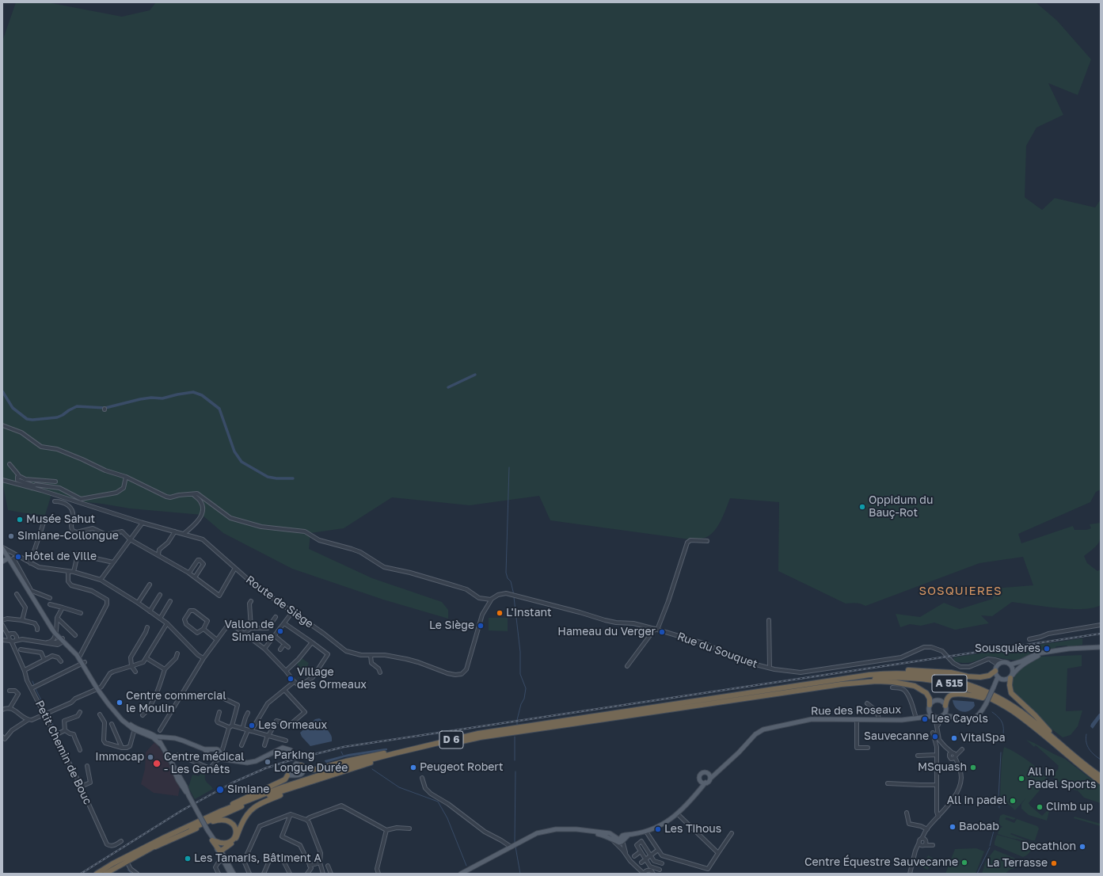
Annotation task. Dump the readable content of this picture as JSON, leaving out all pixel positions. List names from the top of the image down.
{
  "streets": {
    "highway": ["A 515", "D 6"],
    "main road": ["Rue des Roseaux"],
    "street": ["Route de Siège", "Rue du Souquet", "Petit Chemin de Bouc"]
  },
  "crossings": [
    ["Route de Siège", "Rue du Souquet"],
    ["A 515", "D 6"]
  ],
  "districts": ["SOSQUIERES"],
  "places": [
    "Oppidum du Bauç-Rot",
    "Musée Sahut",
    "Simiane-Collongue",
    "Hôtel de Ville",
    "L'Instant",
    "Le Siège",
    "Vallon de Simiane",
    "Hameau du Verger",
    "Sousquières",
    "Village des Ormeaux",
    "Centre commercial le Moulin",
    "Les Cayols",
    "Les Ormeaux",
    "Sauvecanne",
    "VitalSpa",
    "Immocap",
    "Parking Longue Durée",
    "Centre médical - Les Genêts",
    "Peugeot Robert",
    "MSquash",
    "All in Padel Sports",
    "Simiane",
    "All in padel",
    "Climb up",
    "Baobab",
    "Les Tihous",
    "Decathlon",
    "Les Tamaris, Bâtiment A",
    "Centre Équestre Sauvecanne",
    "La Terrasse"
  ]
}
